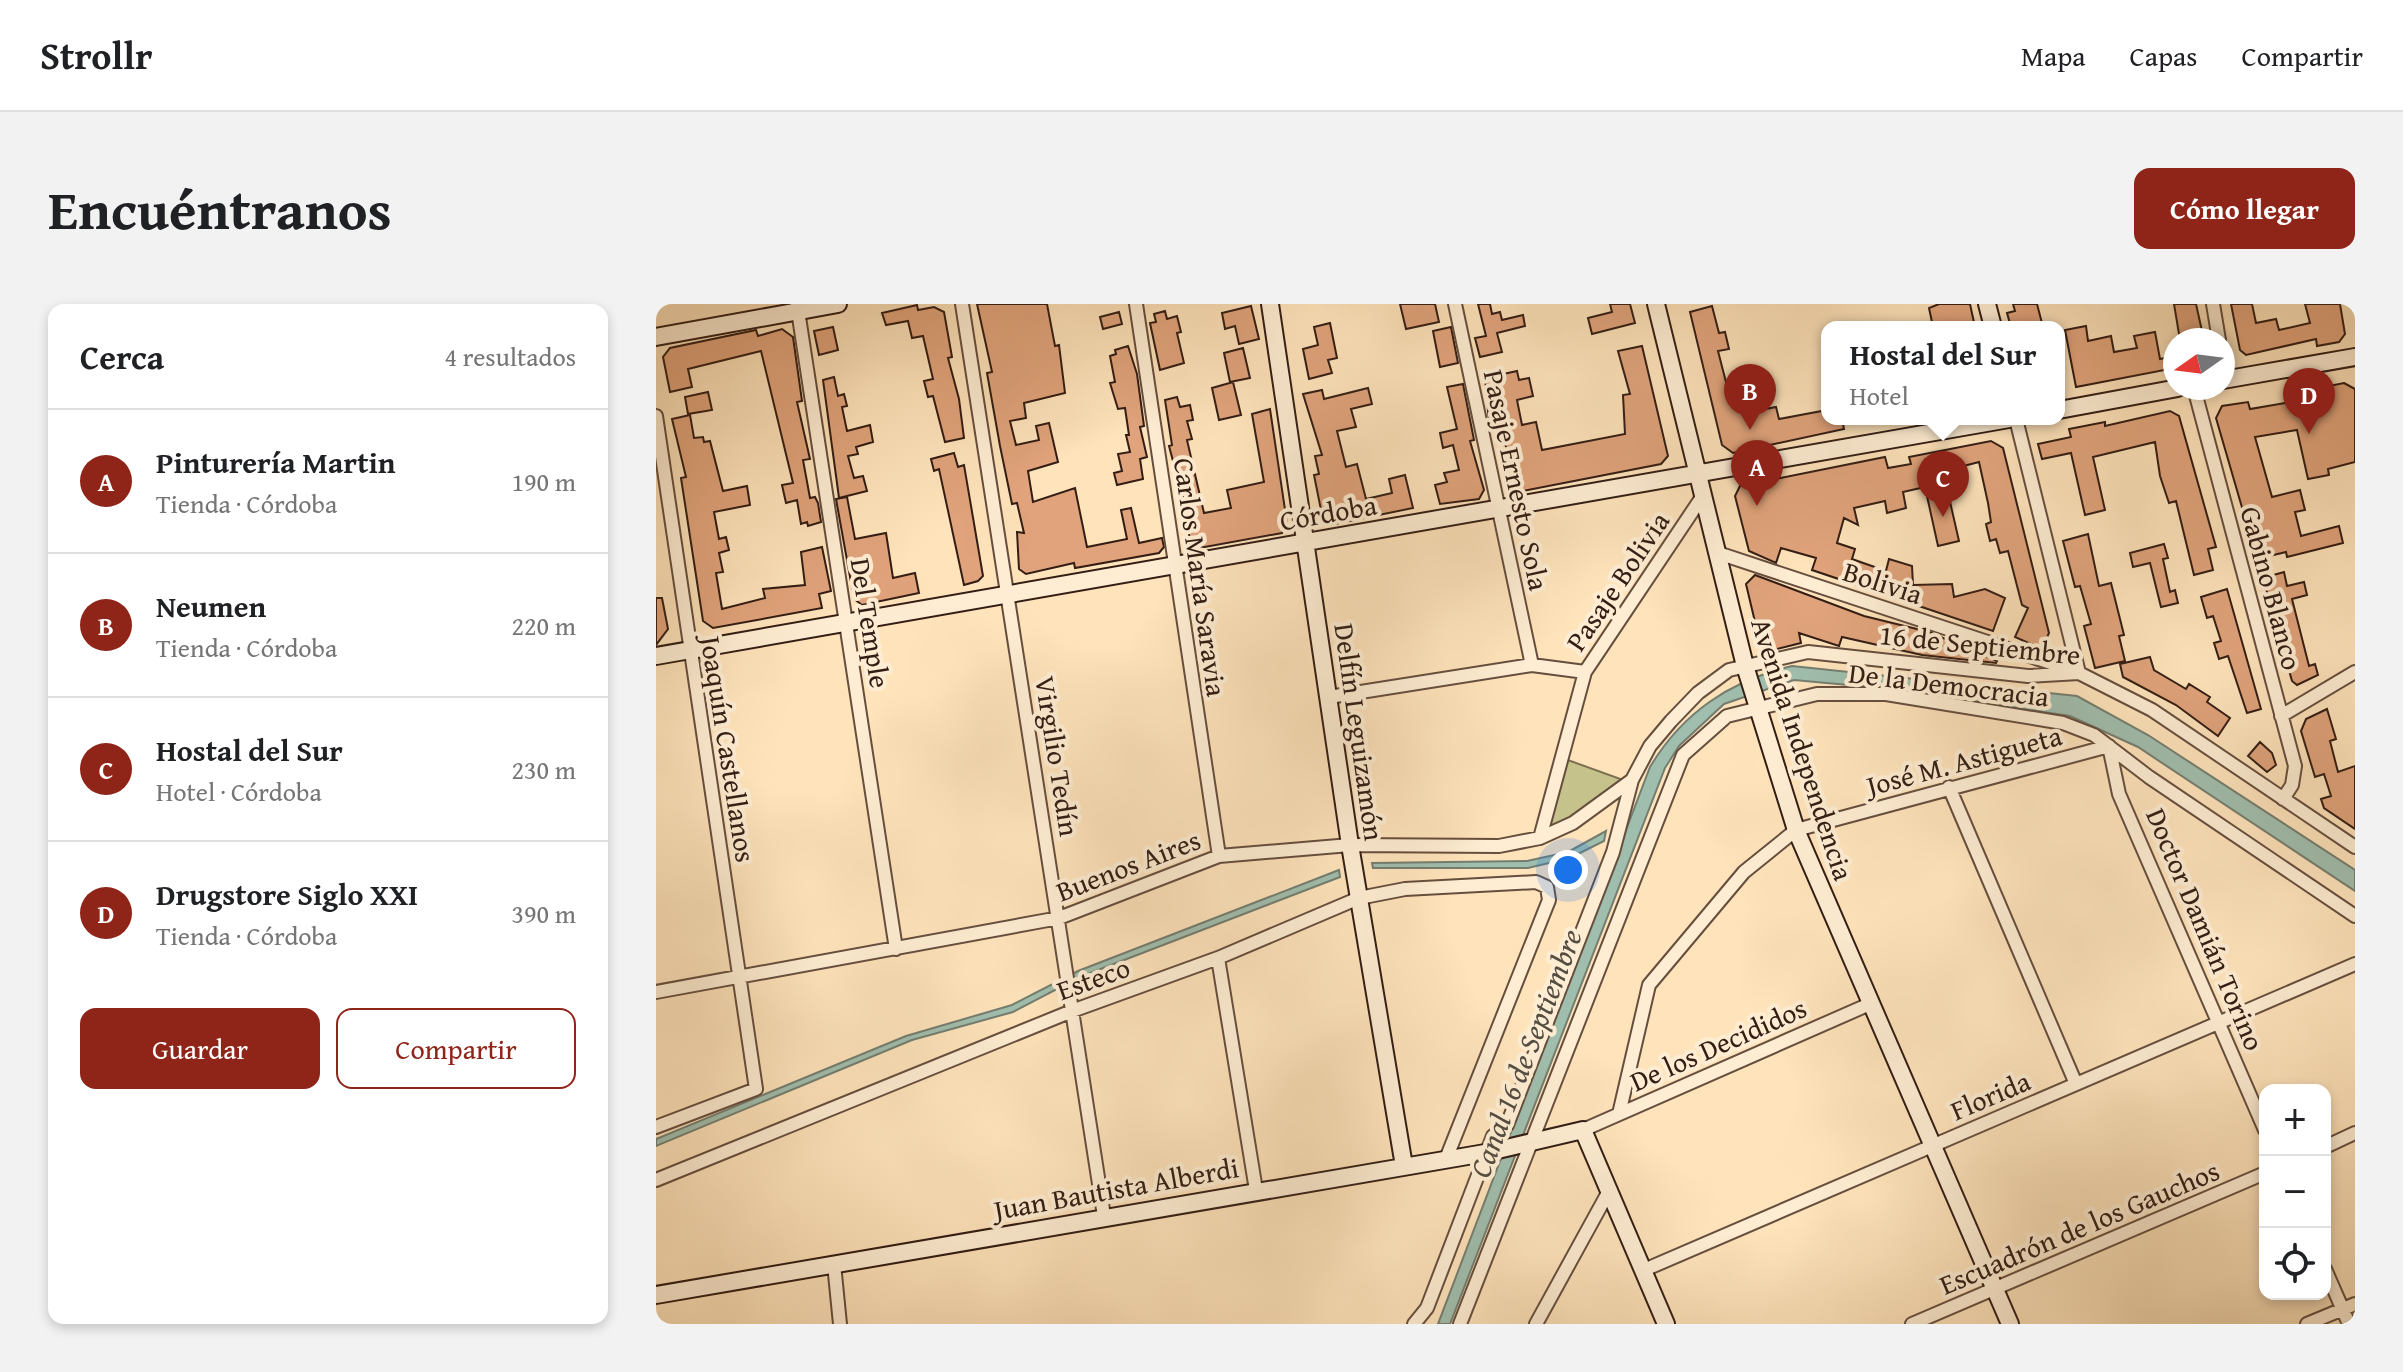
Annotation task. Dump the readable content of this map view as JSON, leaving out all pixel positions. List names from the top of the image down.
{
  "streets": {
    "main road": [
      "Córdoba",
      "Delfín Leguizamón",
      "Avenida Independencia",
      "Juan Bautista Alberdi"
    ],
    "street": [
      "Pasaje Ernesto Sola",
      "Carlos María Saravia",
      "Pasaje Bolivia",
      "Bolivia",
      "Gabino Blanco",
      "Del Temple",
      "16 de Septiembre",
      "De la Democracia",
      "Joaquín Castellanos",
      "Virgilio Tedín",
      "José M. Astigueta",
      "Buenos Aires",
      "Doctor Damián Torino",
      "Esteco",
      "De los Decididos",
      "Florida",
      "Escuadrón de los Gauchos"
    ]
  },
  "crossings": [
    ["Pasaje Ernesto Sola", "Córdoba"],
    ["Córdoba", "Carlos María Saravia"],
    ["Córdoba", "Del Temple"],
    ["Córdoba", "Delfín Leguizamón"],
    ["Córdoba", "Joaquín Castellanos"],
    ["Córdoba", "Avenida Independencia"],
    ["Córdoba", "Virgilio Tedín"],
    ["Carlos María Saravia", "Buenos Aires"],
    ["Pasaje Bolivia", "Avenida Independencia"],
    ["Pasaje Bolivia", "Buenos Aires"],
    ["Bolivia", "16 de Septiembre"],
    ["Bolivia", "Avenida Independencia"],
    ["Gabino Blanco", "16 de Septiembre"],
    ["Del Temple", "Buenos Aires"],
    ["16 de Septiembre", "Avenida Independencia"],
    ["16 de Septiembre", "Buenos Aires"],
    ["De la Democracia", "Avenida Independencia"],
    ["De la Democracia", "José M. Astigueta"],
    ["De la Democracia", "Doctor Damián Torino"],
    ["De la Democracia", "Juan Bautista Alberdi"],
    ["Delfín Leguizamón", "Buenos Aires"],
    ["Delfín Leguizamón", "Esteco"],
    ["Delfín Leguizamón", "Juan Bautista Alberdi"],
    ["Joaquín Castellanos", "Buenos Aires"],
    ["Avenida Independencia", "José M. Astigueta"],
    ["Avenida Independencia", "Buenos Aires"],
    ["Avenida Independencia", "De los Decididos"],
    ["Avenida Independencia", "Florida"],
    ["Avenida Independencia", "Escuadrón de los Gauchos"],
    ["Virgilio Tedín", "Buenos Aires"],
    ["Virgilio Tedín", "Esteco"],
    ["Virgilio Tedín", "Juan Bautista Alberdi"],
    ["José M. Astigueta", "Doctor Damián Torino"],
    ["José M. Astigueta", "De los Decididos"],
    ["Doctor Damián Torino", "Florida"],
    ["Esteco", "Juan Bautista Alberdi"],
    ["De los Decididos", "Juan Bautista Alberdi"]
  ],
  "water": ["Canal 16 de Septiembre"],
  "north": "left",
  "page": {
    "header": "Strollr",
    "nav": ["Mapa", "Capas", "Compartir"],
    "title": "Encuéntranos",
    "buttons": [
      "Cómo llegar",
      ["Guardar", "Compartir"]
    ],
    "heading": ["Cerca", "4 resultados"],
    "popup": ["Hostal del Sur", "Hotel"],
    "pins": [
      "B",
      "D",
      "A",
      "C"
    ],
    "list": [
      {
        "mark": "A",
        "name": "Pinturería Martin",
        "note": "Tienda · Córdoba",
        "value": "190 m"
      },
      {
        "mark": "B",
        "name": "Neumen",
        "note": "Tienda · Córdoba",
        "value": "220 m"
      },
      {
        "mark": "C",
        "name": "Hostal del Sur",
        "note": "Hotel · Córdoba",
        "value": "230 m"
      },
      {
        "mark": "D",
        "name": "Drugstore Siglo XXI",
        "note": "Tienda · Córdoba",
        "value": "390 m"
      }
    ],
    "map_buttons": ["+", "−"]
  }
}
